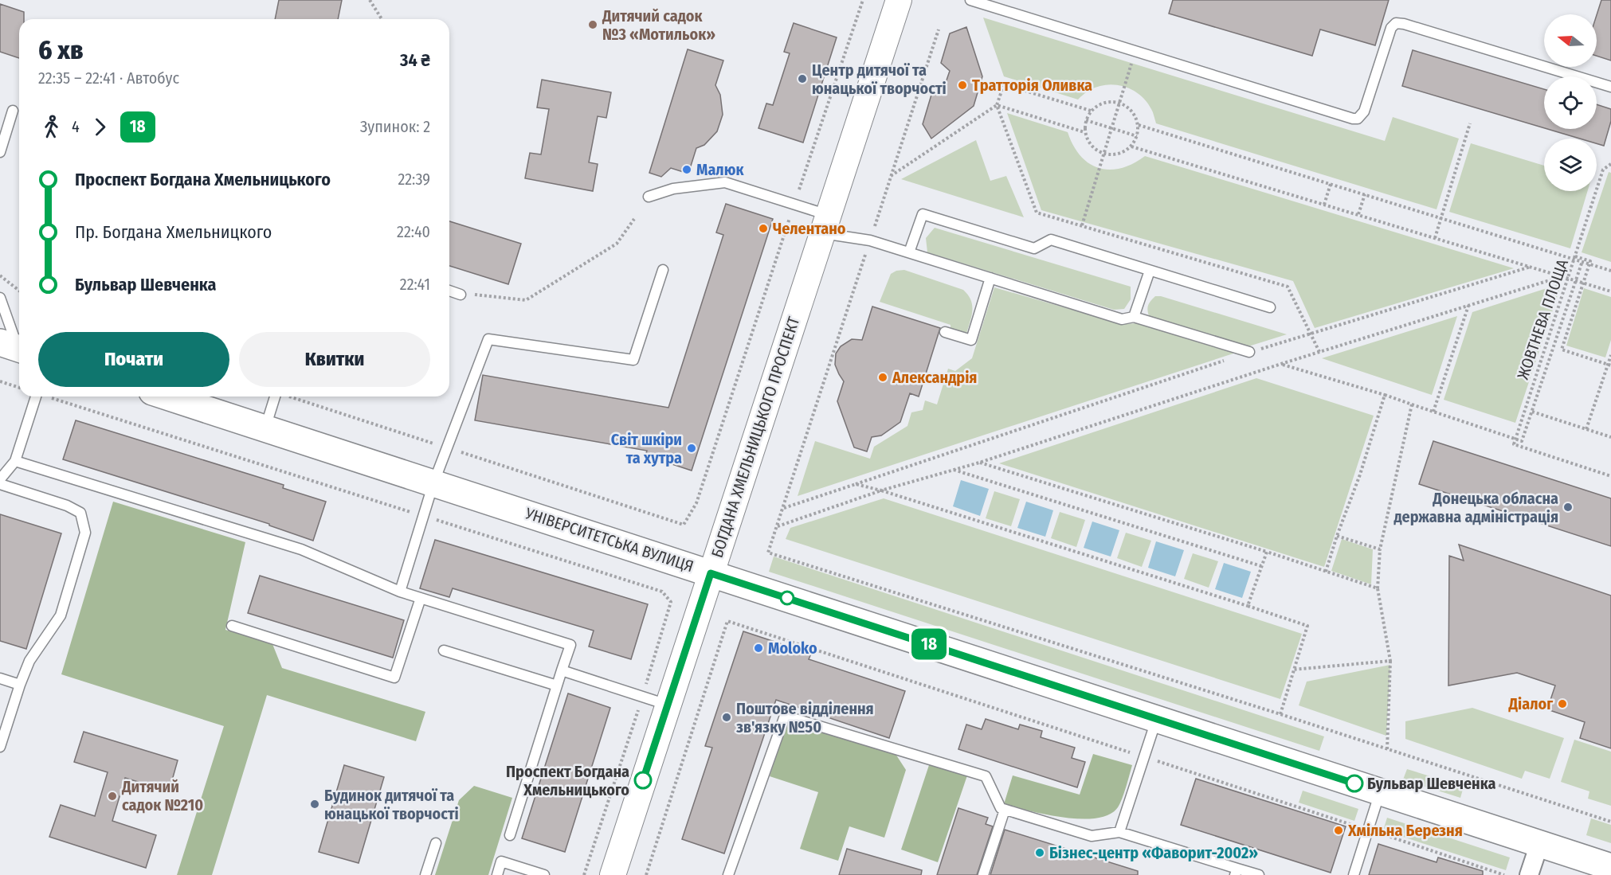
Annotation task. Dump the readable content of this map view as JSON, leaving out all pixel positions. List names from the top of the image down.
{
  "streets": {
    "main road": ["БОГДАНА ХМЕЛЬНИЦЬКОГО ПРОСПЕКТ", "УНІВЕРСИТЕТСЬКА ВУЛИЦЯ"],
    "path": ["ЖОВТНЕВА ПЛОЩА"]
  },
  "crossings": [
    ["БОГДАНА ХМЕЛЬНИЦЬКОГО ПРОСПЕКТ", "УНІВЕРСИТЕТСЬКА ВУЛИЦЯ"]
  ],
  "places": [
    "Дитячий садок №3 «Мотильок»",
    "Центр дитячої та юнацької творчості",
    "Тратторія Оливка",
    "Малюк",
    "Челентано",
    "Александрія",
    "Світ шкіри та хутра",
    "Донецька обласна державна адміністрація",
    "Moloko",
    "Діалог",
    "Поштове відділення зв'язку №50",
    "Проспект Богдана Хмельницького",
    "Бульвар Шевченка",
    "Дитячий садок №210",
    "Будинок дитячої та юнацької творчості",
    "Хмільна Березня",
    "Бізнес-центр «Фаворит-2002»"
  ],
  "lines": ["bus line 18"],
  "north": "left",
  "page": {
    "on_map": "18",
    "heading": ["6 хв", "22:35 – 22:41 · Автобус", "34 ₴"],
    "legs": ["4", "18", "Зупинок: 2"],
    "list": [
      {
        "name": "Проспект Богдана Хмельницького",
        "value": "22:39"
      },
      {
        "name": "Пр. Богдана Хмельницкого",
        "value": "22:40"
      },
      {
        "name": "Бульвар Шевченка",
        "value": "22:41"
      }
    ],
    "buttons": ["Почати", "Квитки"]
  }
}
